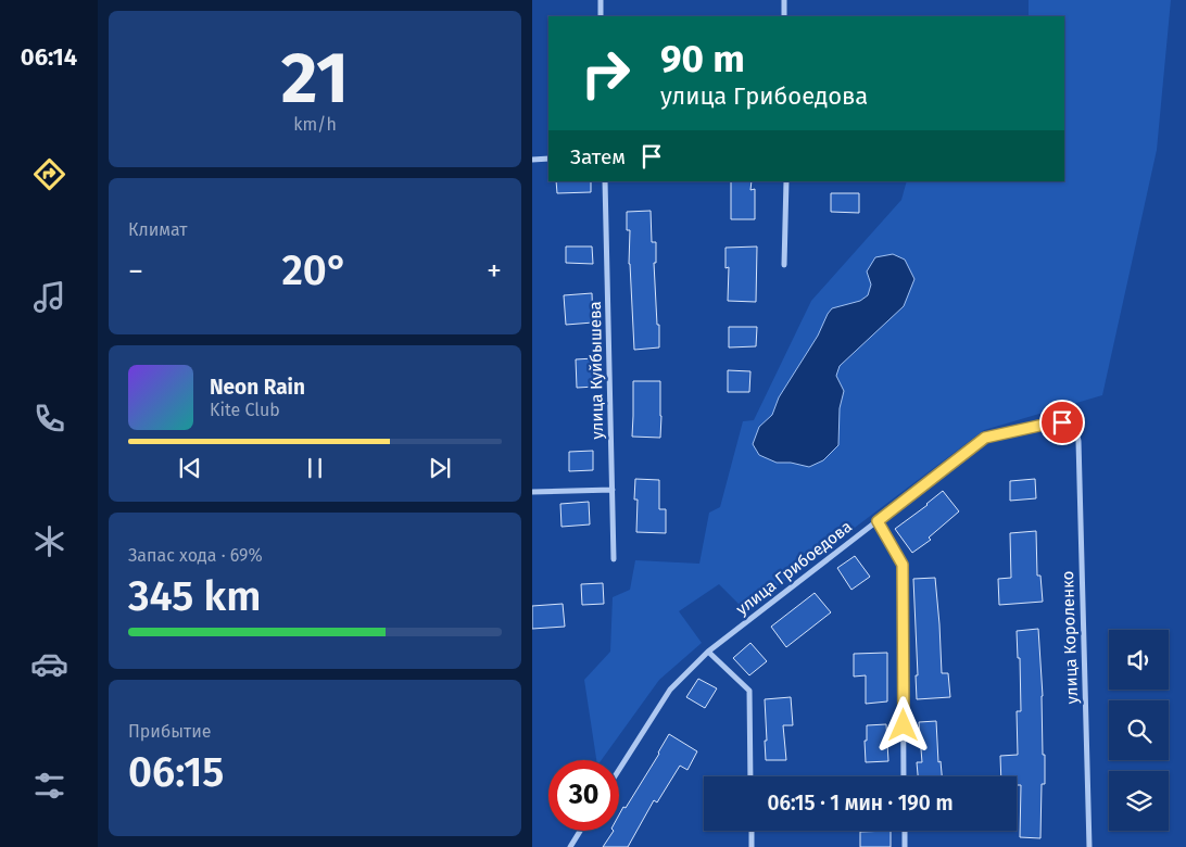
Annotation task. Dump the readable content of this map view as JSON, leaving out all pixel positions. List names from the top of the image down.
{
  "streets": {
    "street": ["улица Куйбышева", "улица Грибоедова", "улица Короленко"]
  },
  "crossings": [
    ["улица Грибоедова", "улица Короленко"]
  ],
  "page": {
    "tabs": "06:14",
    "tile": [
      ["21", "km/h"],
      "Климат",
      ["Запас хода · 69%", "345 km"],
      ["Прибытие", "06:15"]
    ],
    "turn": ["90 m", "улица Грибоедова"],
    "then": "Затем",
    "heat": ["−", "20°", "+"],
    "song": ["Neon Rain", "Kite Club"],
    "limit": "30",
    "trip": "06:15 · 1 мин · 190 m"
  }
}
